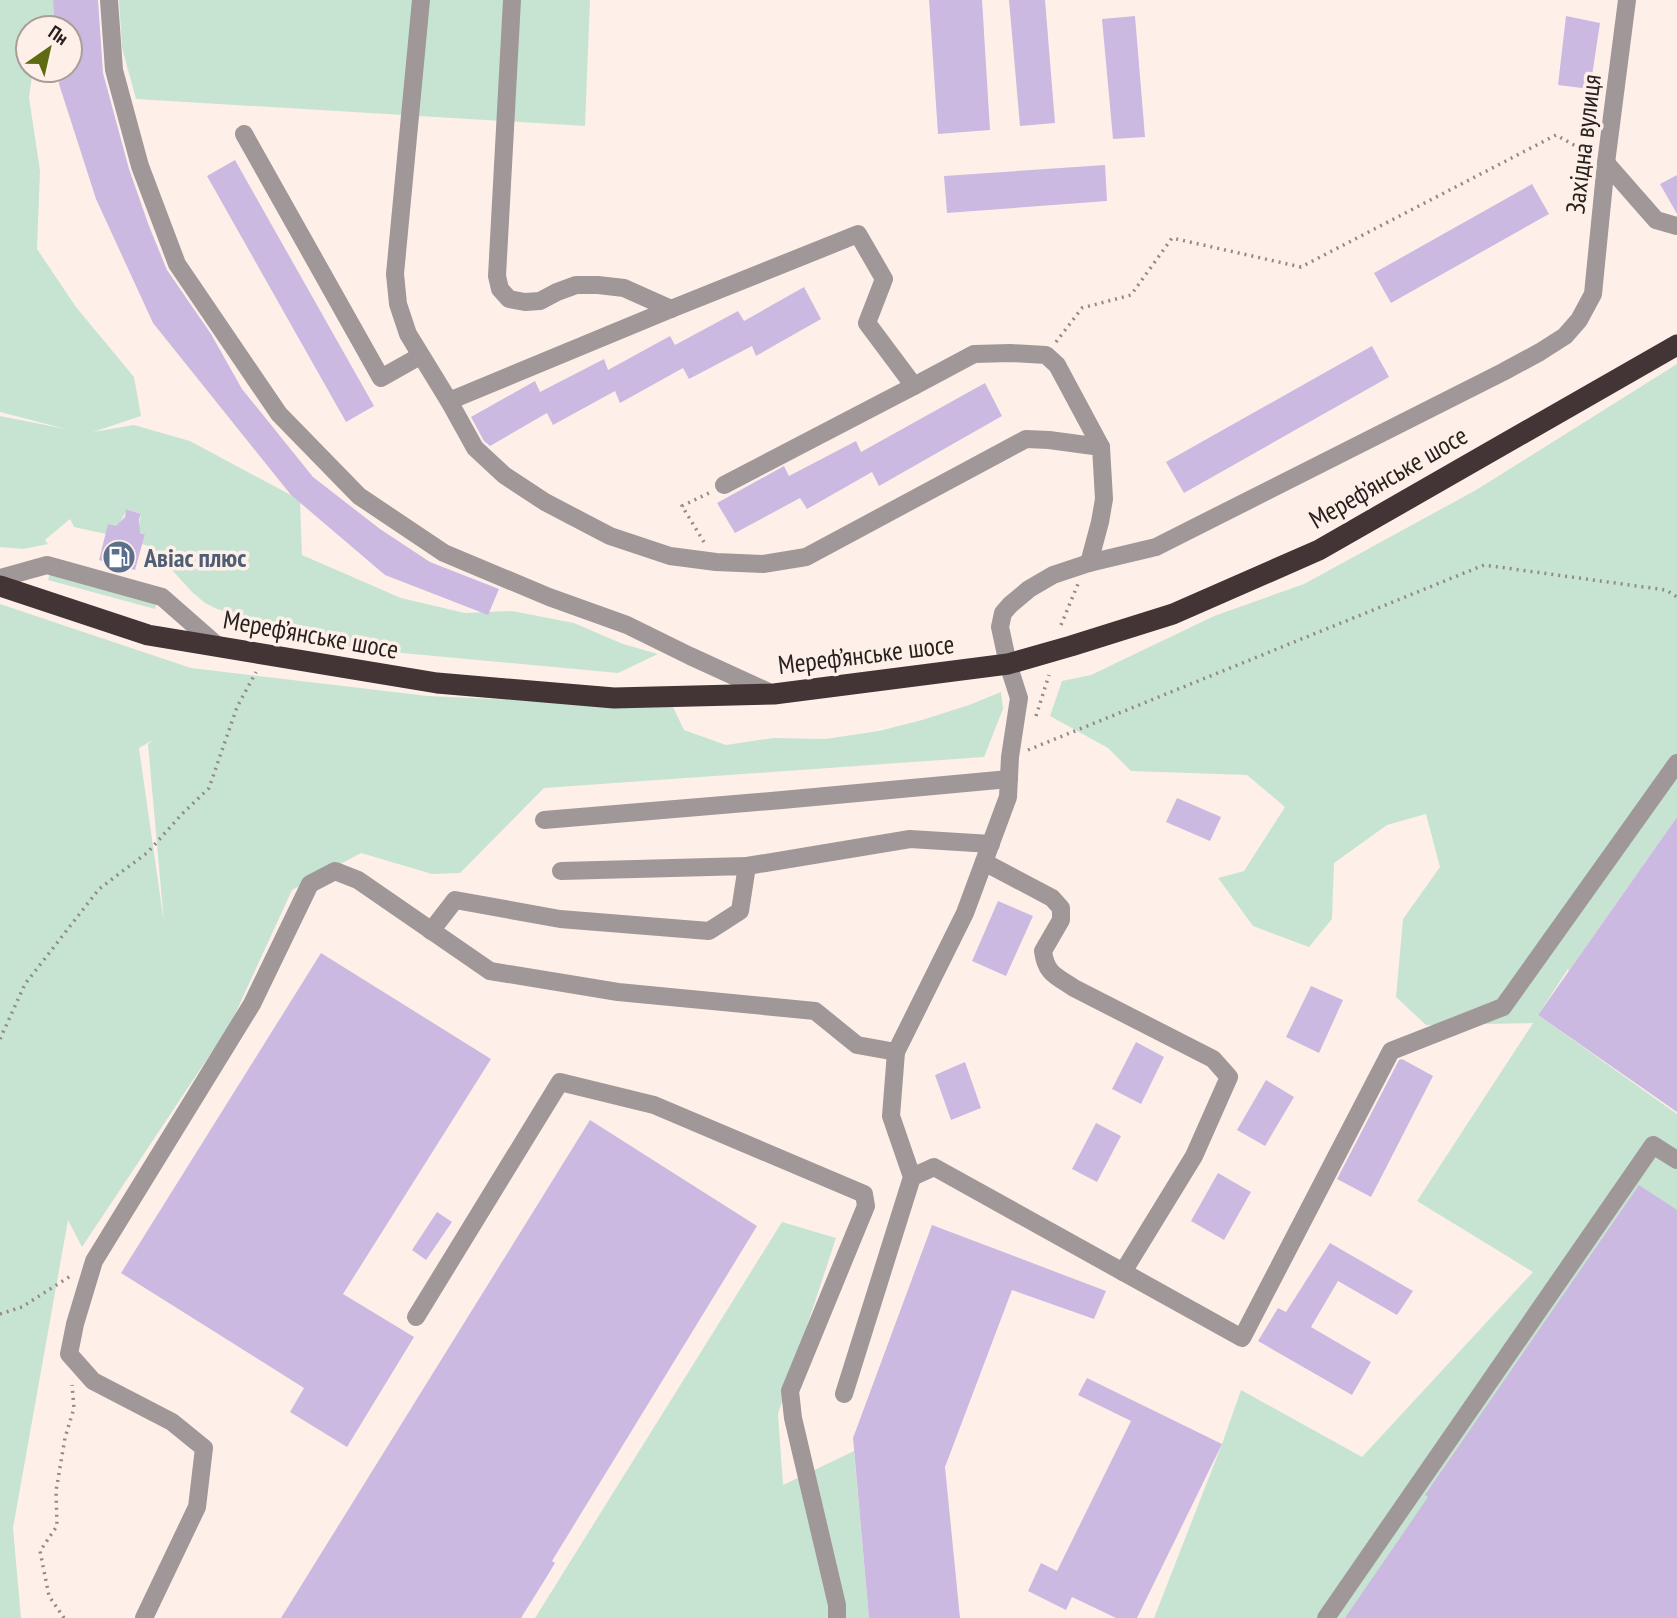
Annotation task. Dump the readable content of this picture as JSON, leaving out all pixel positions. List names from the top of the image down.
{
  "streets": {
    "highway": ["Мереф’янське шосе"],
    "street": ["Західна вулиця"]
  },
  "places": {
    "fuel station": ["Авіас плюс"]
  },
  "north": "top right"
}
